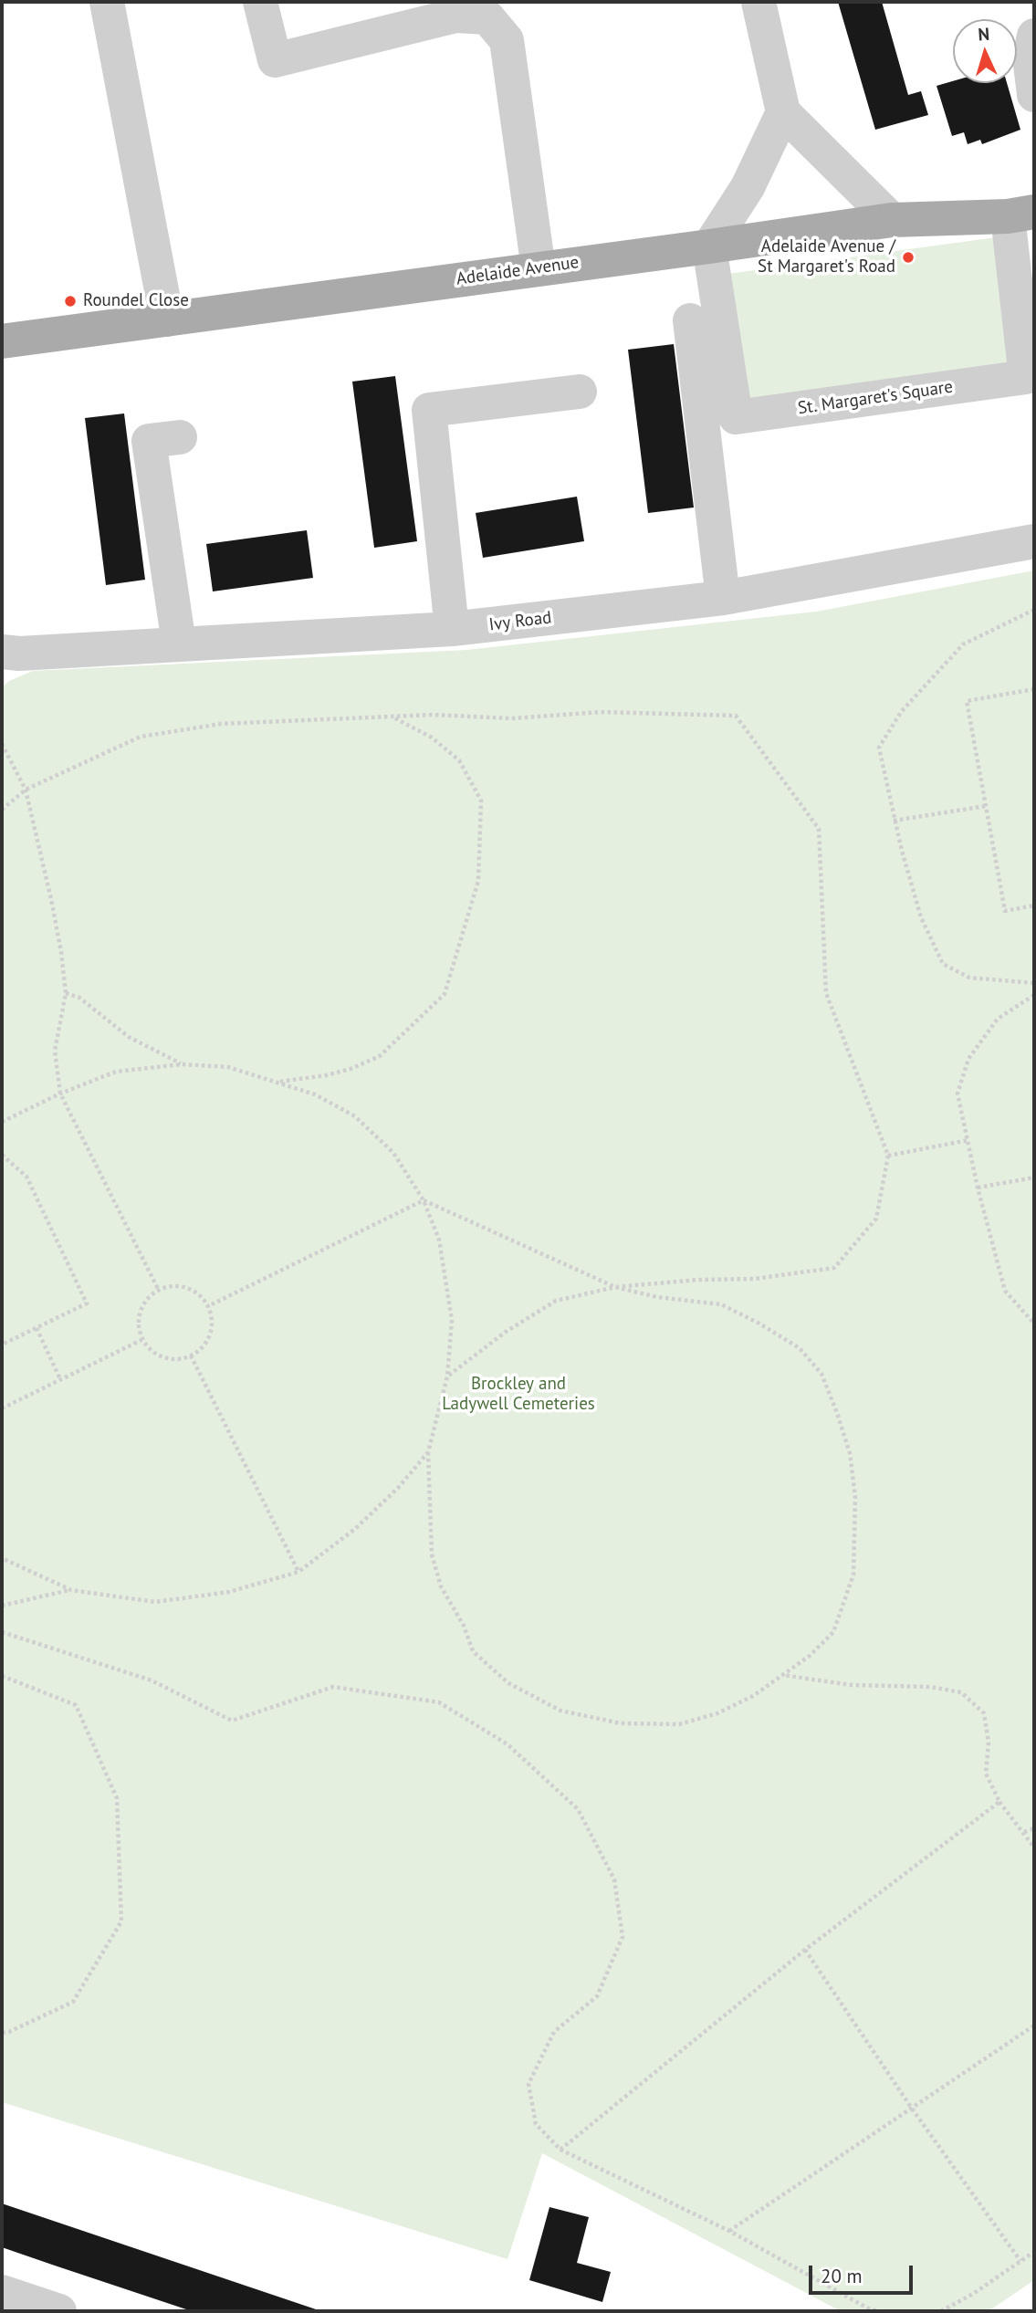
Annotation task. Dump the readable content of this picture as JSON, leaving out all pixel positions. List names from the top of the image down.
{
  "streets": {
    "main road": ["Adelaide Avenue"],
    "street": ["St. Margaret's Square", "Ivy Road"]
  },
  "crossings": [
    ["Adelaide Avenue", "St. Margaret's Square"]
  ],
  "parks": ["Brockley and Ladywell Cemeteries"],
  "places": ["Adelaide Avenue / St Margaret's Road", "Roundel Close"],
  "scale_bar": "20 m",
  "north": "top"
}
